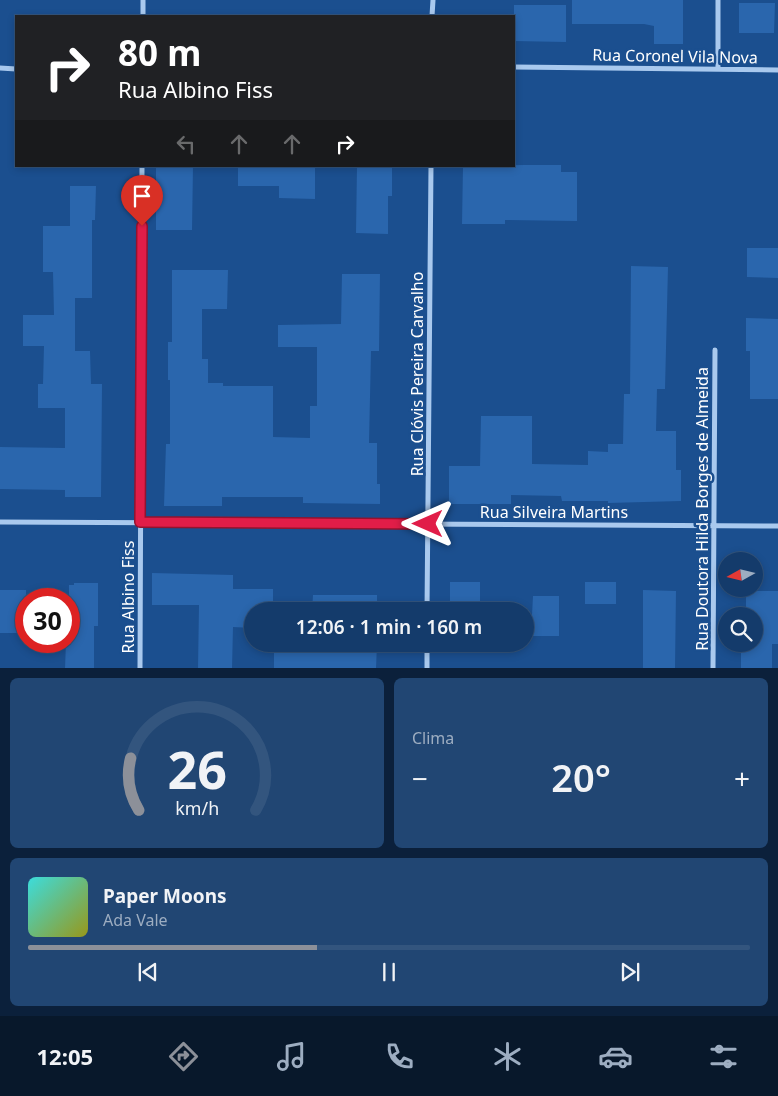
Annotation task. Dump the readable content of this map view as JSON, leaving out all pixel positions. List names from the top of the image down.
{
  "streets": {
    "street": [
      "Rua Coronel Vila Nova",
      "Rua Clóvis Pereira Carvalho",
      "Rua Doutora Hilda Borges de Almeida",
      "Rua Silveira Martins",
      "Rua Albino Fiss"
    ]
  },
  "crossings": [
    ["Rua Clóvis Pereira Carvalho", "Rua Silveira Martins"],
    ["Rua Doutora Hilda Borges de Almeida", "Rua Silveira Martins"],
    ["Rua Silveira Martins", "Rua Albino Fiss"]
  ],
  "north": "left",
  "page": {
    "turn": ["80 m", "Rua Albino Fiss"],
    "limit": "30",
    "trip": "12:06 · 1 min · 160 m",
    "tile": "Clima",
    "heat": ["−", "20°", "+"],
    "song": ["Paper Moons", "Ada Vale"],
    "tabs": "12:05",
    "gauge": ["26", "km/h"]
  }
}
